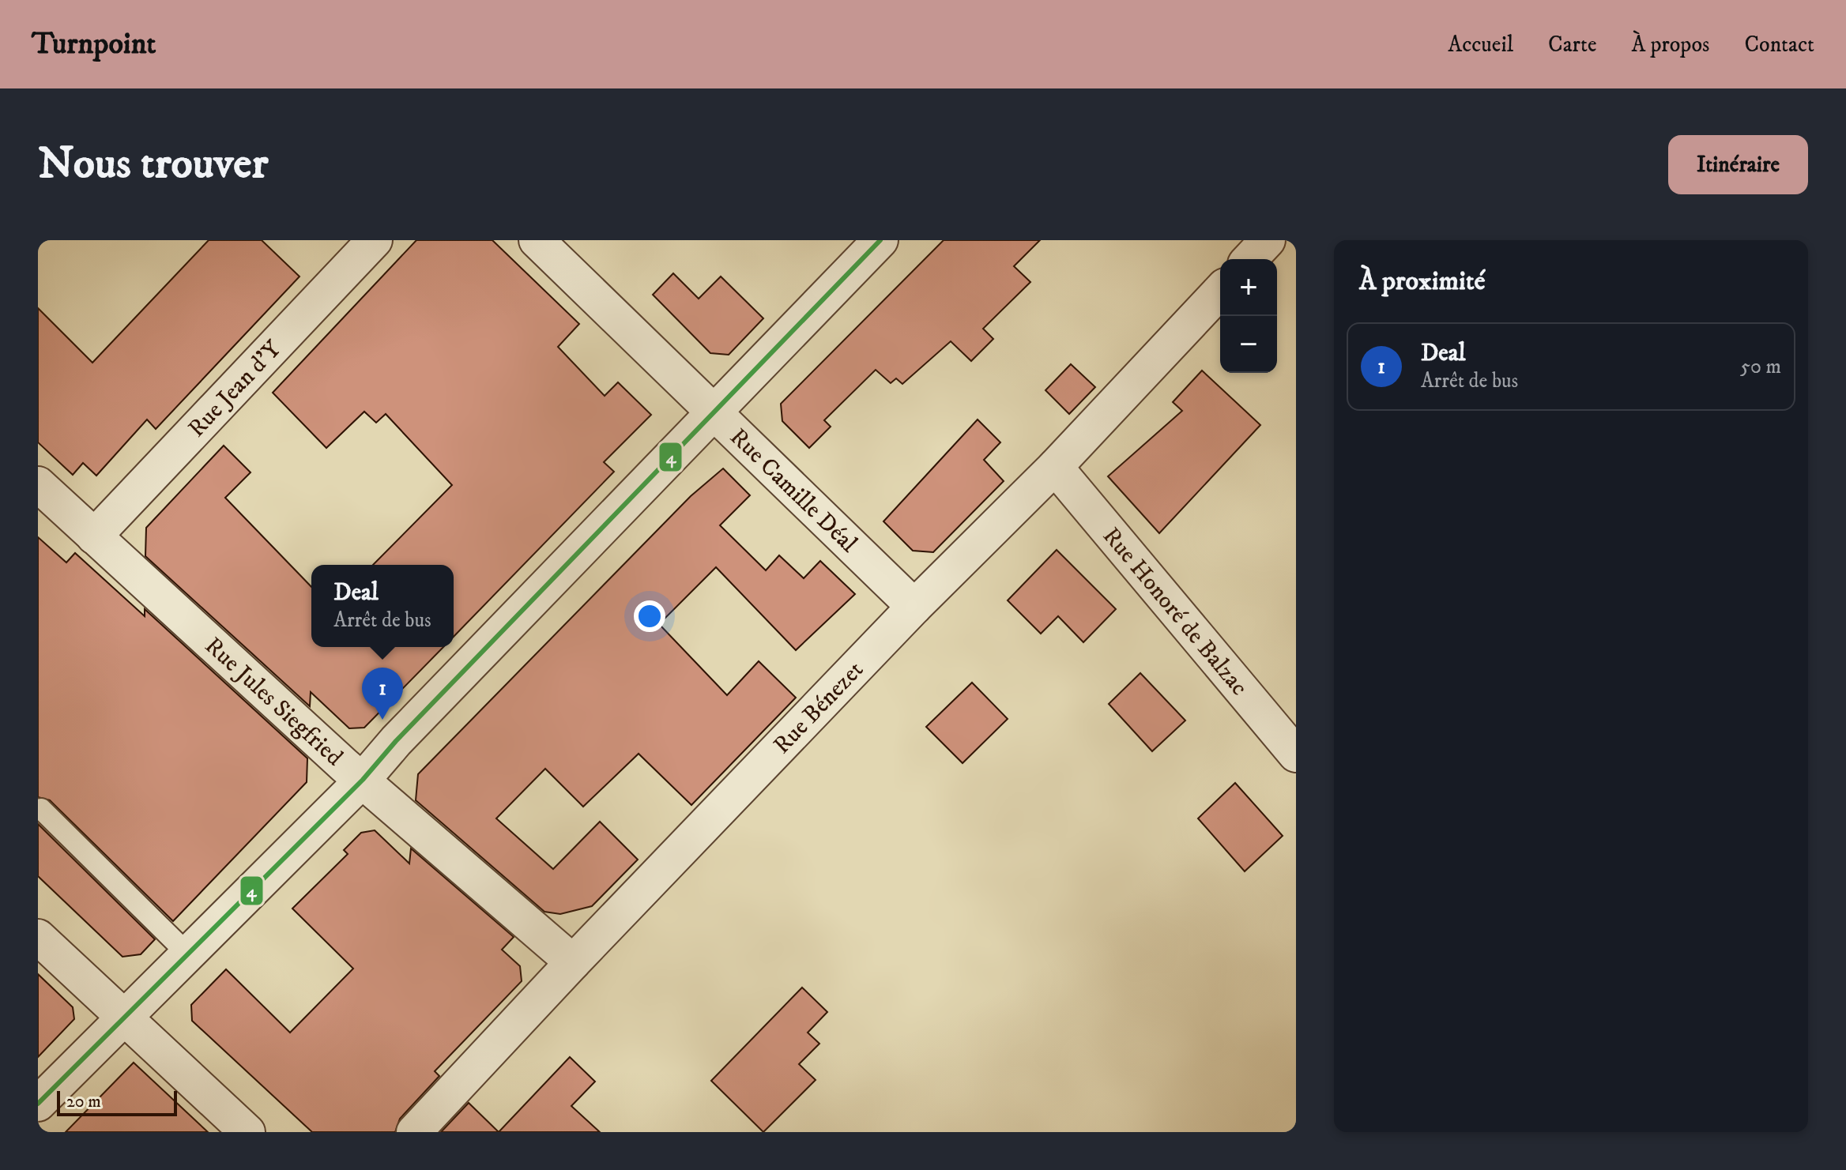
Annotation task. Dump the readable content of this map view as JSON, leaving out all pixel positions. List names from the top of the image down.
{
  "streets": {
    "street": [
      "Rue Jean d'Y",
      "Rue Camille Déal",
      "Rue Honoré de Balzac",
      "Rue Jules Siegfried",
      "Rue Bénezet"
    ]
  },
  "crossings": [
    ["Rue Jean d'Y", "Rue Jules Siegfried"],
    ["Rue Camille Déal", "Rue Bénezet"],
    ["Rue Honoré de Balzac", "Rue Bénezet"],
    ["Rue Jules Siegfried", "Rue Bénezet"]
  ],
  "lines": ["transit line 4"],
  "scale_bar": "20 m",
  "page": {
    "header": "Turnpoint",
    "nav": [
      "Accueil",
      "Carte",
      "À propos",
      "Contact"
    ],
    "buttons": "Itinéraire",
    "title": "Nous trouver",
    "heading": "À proximité",
    "map_buttons": ["+", "−"],
    "list": [
      {
        "mark": "1",
        "name": "Deal",
        "note": "Arrêt de bus",
        "value": "50 m"
      }
    ],
    "popup": ["Deal", "Arrêt de bus"],
    "pins": "1",
    "scale": "20 m"
  }
}
